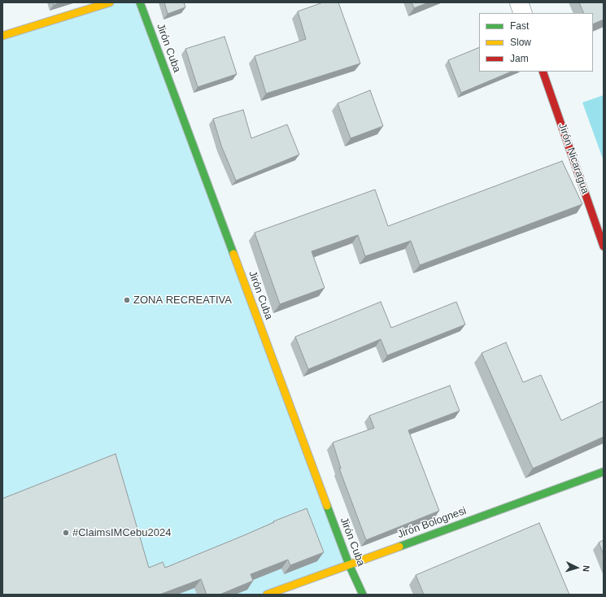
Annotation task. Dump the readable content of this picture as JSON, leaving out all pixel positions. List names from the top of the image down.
{
  "streets": {
    "street": ["Jirón Cuba", "Jirón Nicaragua", "Jirón Bolognesi"]
  },
  "crossings": [
    ["Jirón Cuba", "Jirón Bolognesi"]
  ],
  "places": ["ZONA RECREATIVA", "#ClaimsIMCebu2024"],
  "legend": ["Fast", "Slow", "Jam"],
  "north": "right"
}
